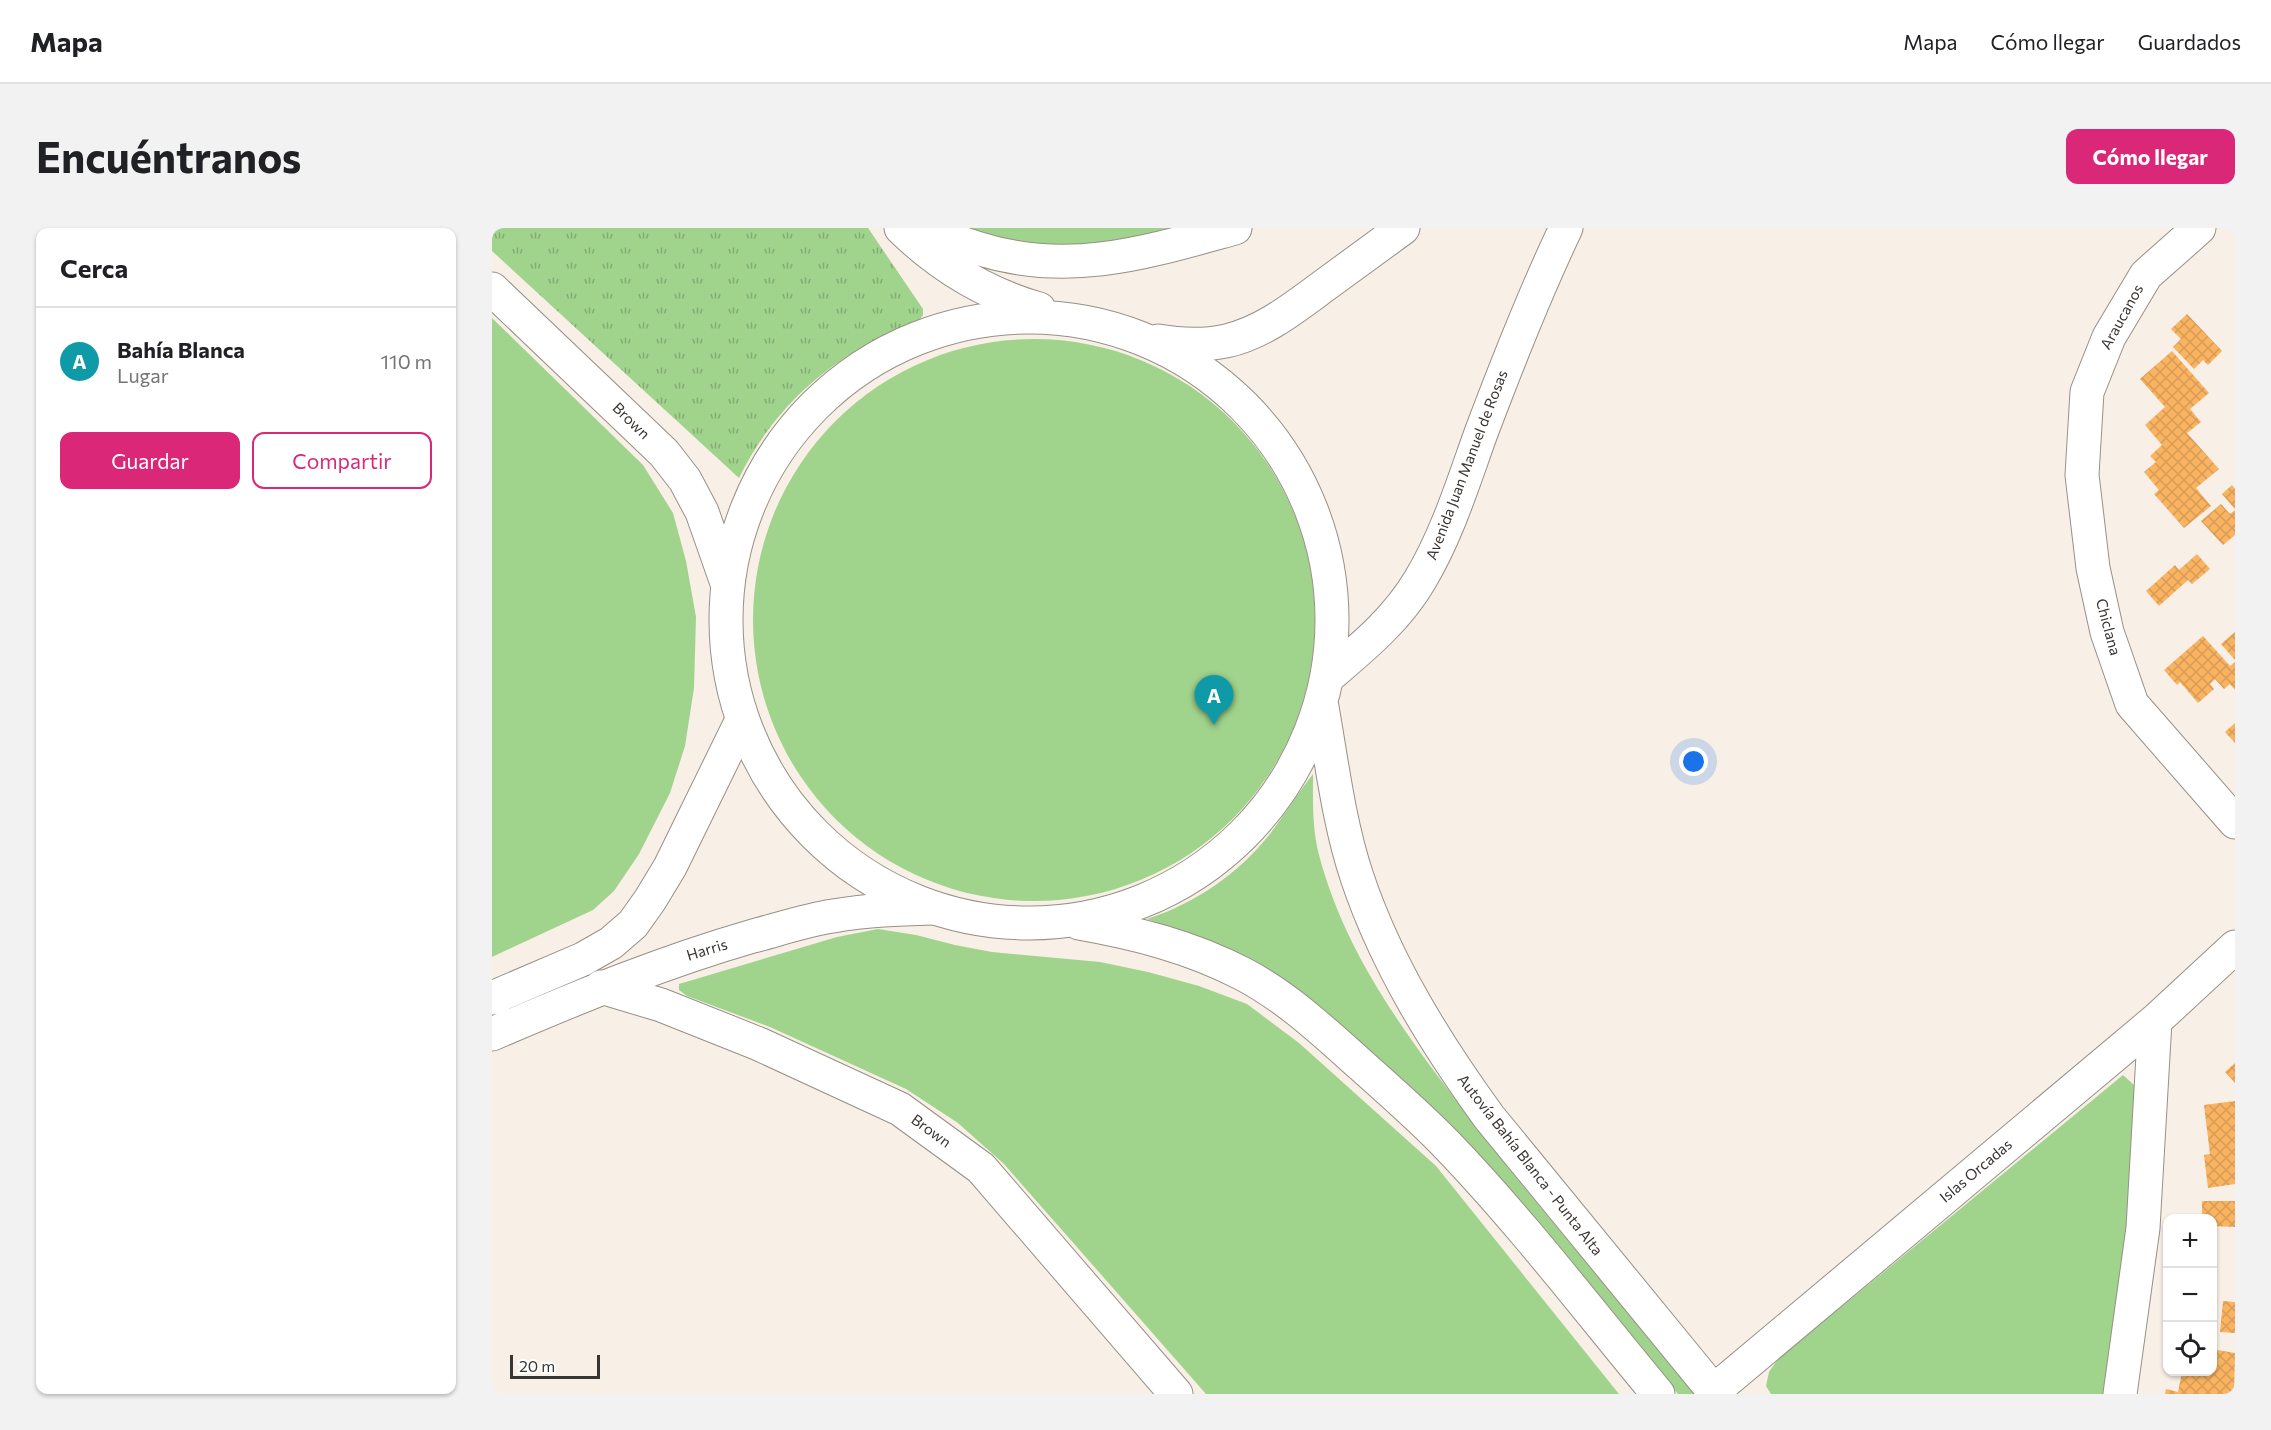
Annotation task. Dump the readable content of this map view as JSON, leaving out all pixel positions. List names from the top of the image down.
{
  "streets": {
    "main road": [
      "Araucanos",
      "Brown",
      "Avenida Juan Manuel de Rosas",
      "Chiclana",
      "Harris",
      "Autovía Bahía Blanca - Punta Alta",
      "Islas Orcadas"
    ]
  },
  "crossings": [
    ["Araucanos", "Chiclana"],
    ["Brown", "Harris"],
    ["Autovía Bahía Blanca - Punta Alta", "Islas Orcadas"]
  ],
  "scale_bar": "20 m",
  "page": {
    "header": "Mapa",
    "nav": ["Mapa", "Cómo llegar", "Guardados"],
    "buttons": [
      "Cómo llegar",
      ["Guardar", "Compartir"]
    ],
    "title": "Encuéntranos",
    "heading": "Cerca",
    "list": [
      {
        "mark": "A",
        "name": "Bahía Blanca",
        "note": "Lugar",
        "value": "110 m"
      }
    ],
    "pins": "A",
    "map_buttons": ["+", "−"],
    "scale": "20 m"
  }
}
